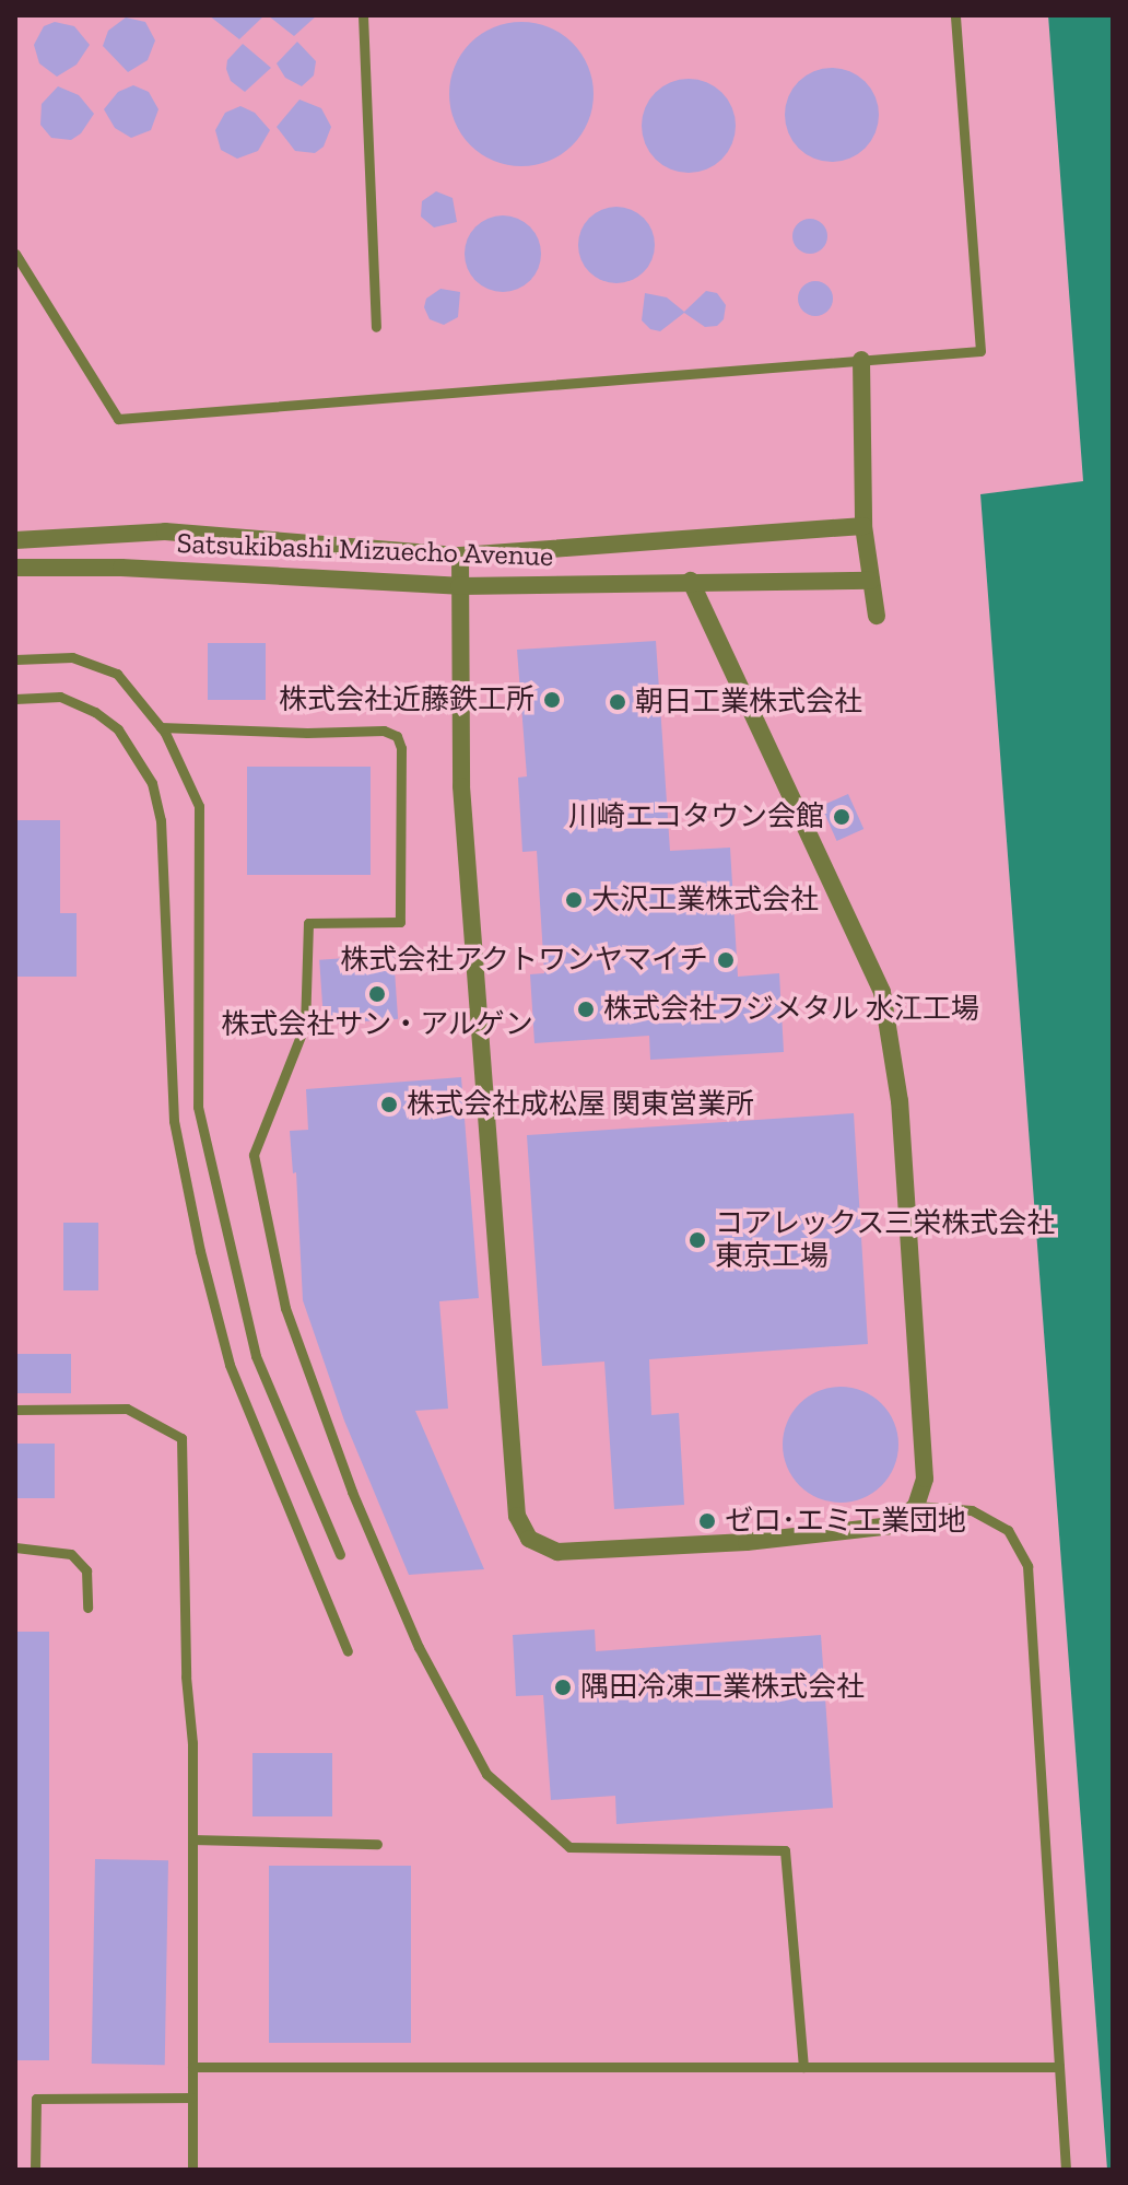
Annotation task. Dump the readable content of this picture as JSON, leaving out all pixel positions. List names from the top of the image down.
{
  "streets": {
    "street": ["Satsukibashi Mizuecho Avenue"]
  },
  "places": [
    "株式会社近藤鉄工所",
    "朝日工業株式会社",
    "川崎エコタウン会館",
    "大沢工業株式会社",
    "株式会社アクトワンヤマイチ",
    "株式会社サン・アルゲン",
    "株式会社フジメタル 水江工場",
    "株式会社成松屋 関東営業所",
    "コアレックス三栄株式会社 東京工場",
    "ゼロ･エミ工業団地",
    "隅田冷凍工業株式会社"
  ]
}
